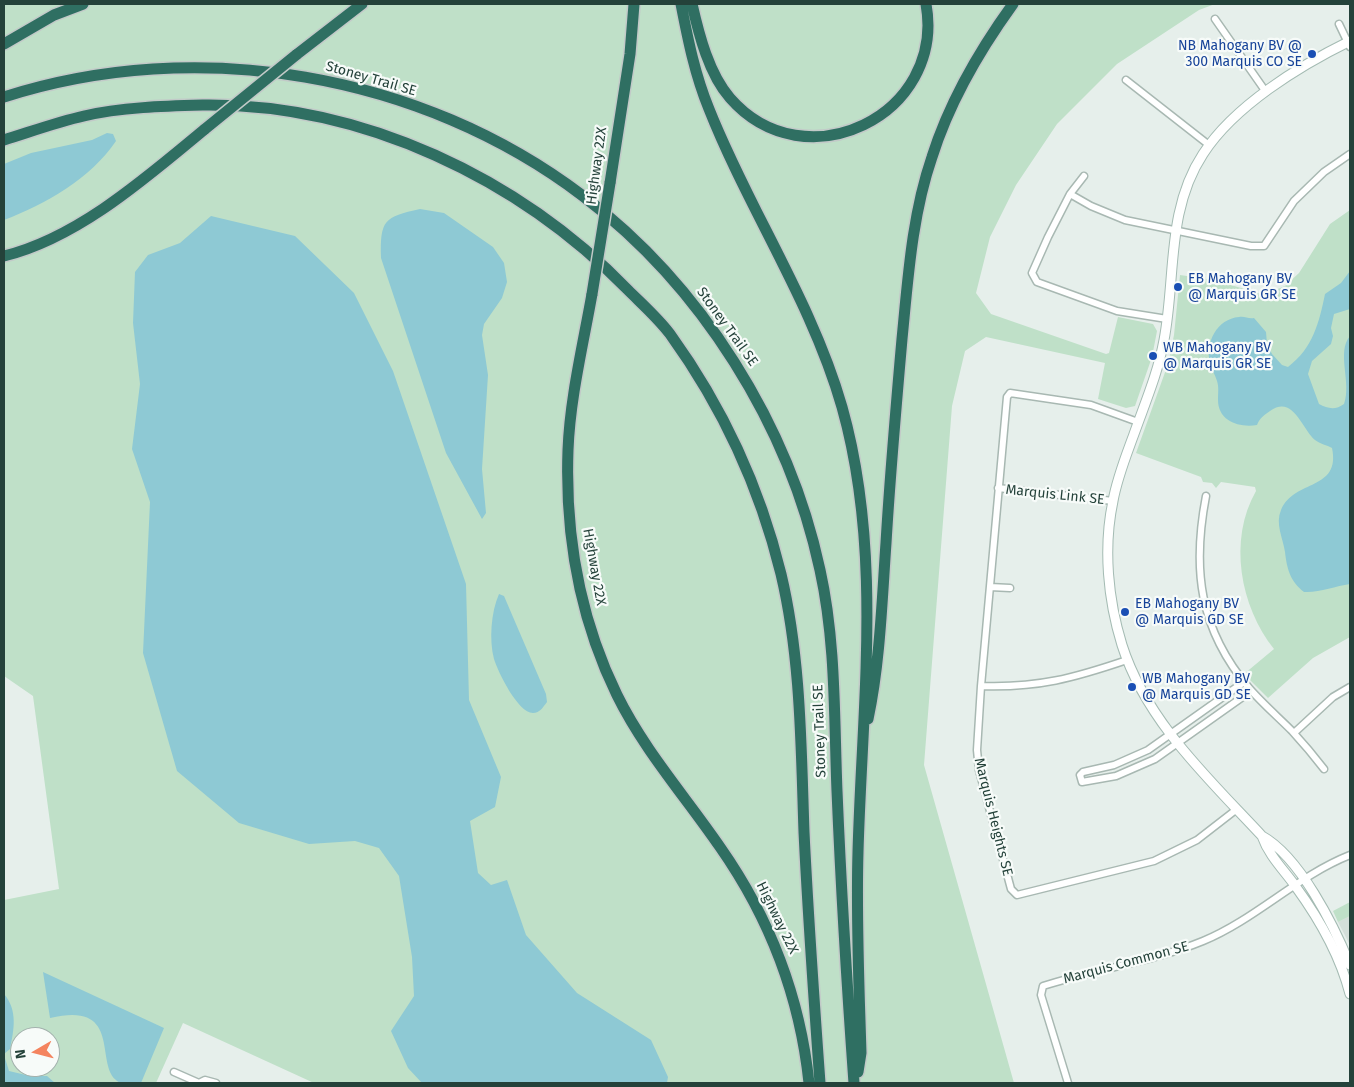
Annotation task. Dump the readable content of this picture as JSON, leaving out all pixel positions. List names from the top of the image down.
{
  "streets": {
    "highway": ["Stoney Trail SE", "Highway 22X"],
    "street": ["Marquis Link SE", "Marquis Heights SE", "Marquis Common SE"]
  },
  "crossings": [
    ["Marquis Link SE", "Marquis Heights SE"]
  ],
  "places": [
    "NB Mahogany BV @ 300 Marquis CO SE",
    "EB Mahogany BV @ Marquis GR SE",
    "WB Mahogany BV @ Marquis GR SE",
    "EB Mahogany BV @ Marquis GD SE",
    "WB Mahogany BV @ Marquis GD SE"
  ],
  "north": "left"
}
